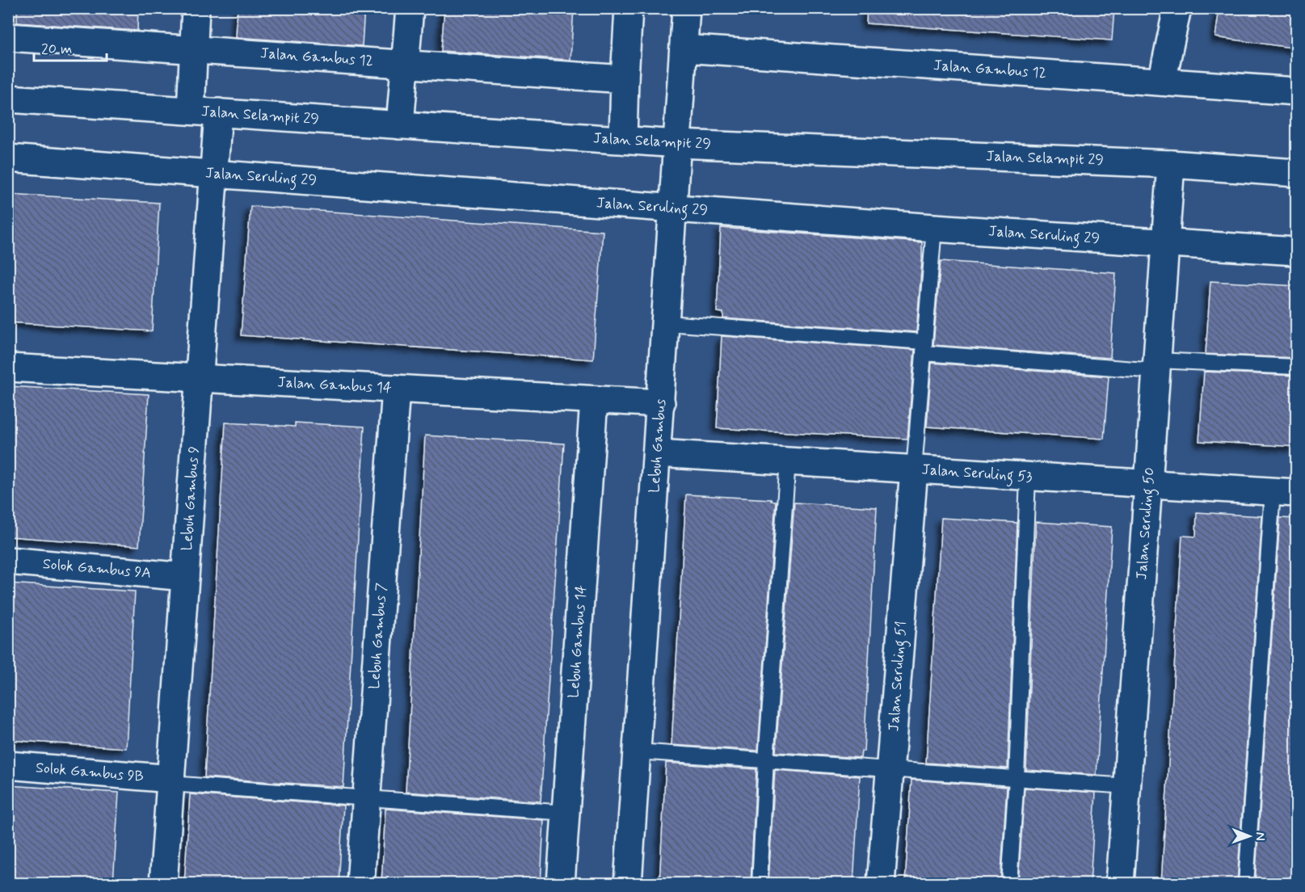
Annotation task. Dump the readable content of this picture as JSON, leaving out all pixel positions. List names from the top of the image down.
{
  "streets": {
    "street": [
      "Jalan Gambus 12",
      "Jalan Selampit 29",
      "Jalan Seruling 29",
      "Jalan Gambus 14",
      "Lebuh Gambus",
      "Jalan Seruling 53",
      "Lebuh Gambus 9",
      "Jalan Seruling 50",
      "Solok Gambus 9A",
      "Lebuh Gambus 7",
      "Lebuh Gambus 14",
      "Jalan Seruling 51",
      "Solok Gambus 9B"
    ]
  },
  "crossings": [
    ["Jalan Gambus 12", "Lebuh Gambus"],
    ["Jalan Selampit 29", "Lebuh Gambus"],
    ["Jalan Selampit 29", "Lebuh Gambus 9"],
    ["Jalan Selampit 29", "Jalan Seruling 50"],
    ["Jalan Seruling 29", "Lebuh Gambus"],
    ["Jalan Seruling 29", "Lebuh Gambus 9"],
    ["Jalan Seruling 29", "Jalan Seruling 50"],
    ["Jalan Gambus 14", "Lebuh Gambus"],
    ["Jalan Gambus 14", "Lebuh Gambus 9"],
    ["Jalan Gambus 14", "Lebuh Gambus 7"],
    ["Jalan Gambus 14", "Lebuh Gambus 14"],
    ["Lebuh Gambus", "Jalan Seruling 53"],
    ["Jalan Seruling 53", "Jalan Seruling 50"],
    ["Jalan Seruling 53", "Jalan Seruling 51"],
    ["Lebuh Gambus 9", "Solok Gambus 9A"],
    ["Lebuh Gambus 9", "Solok Gambus 9B"]
  ],
  "scale_bar": "20 m",
  "north": "right"
}
